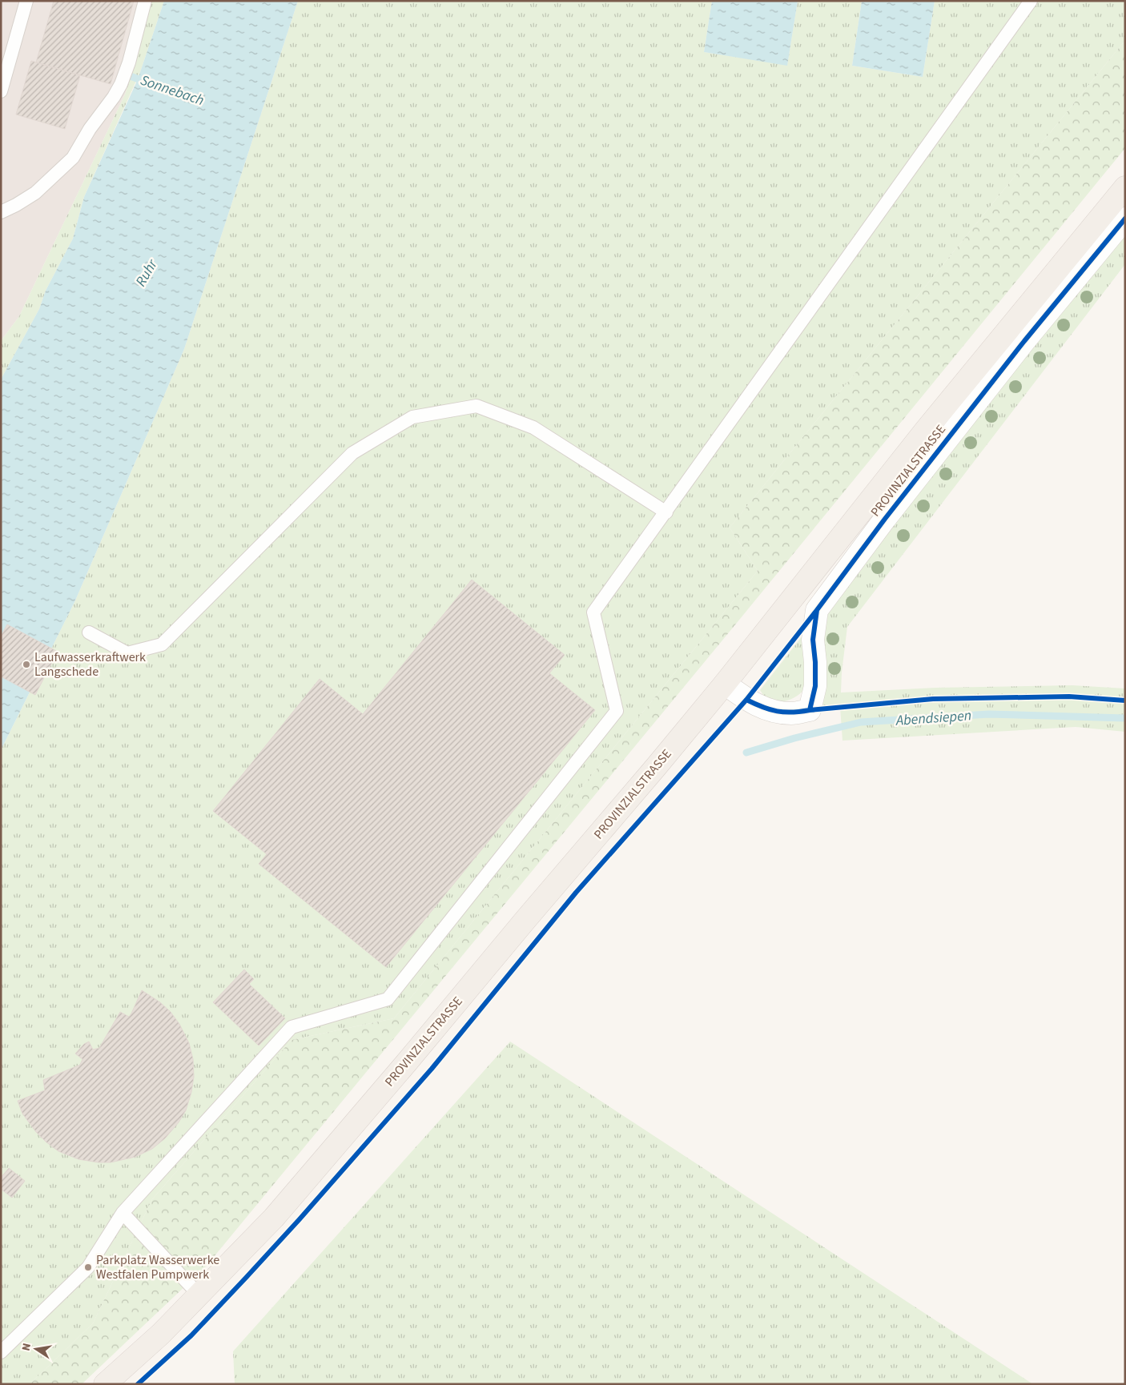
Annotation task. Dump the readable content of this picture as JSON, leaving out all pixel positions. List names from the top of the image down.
{
  "streets": {
    "main road": ["PROVINZIALSTRASSE"]
  },
  "water": ["Sonnebach", "Ruhr", "Abendsiepen"],
  "places": ["Laufwasserkraftwerk Langschede", "Parkplatz Wasserwerke Westfalen Pumpwerk"],
  "north": "left"
}
